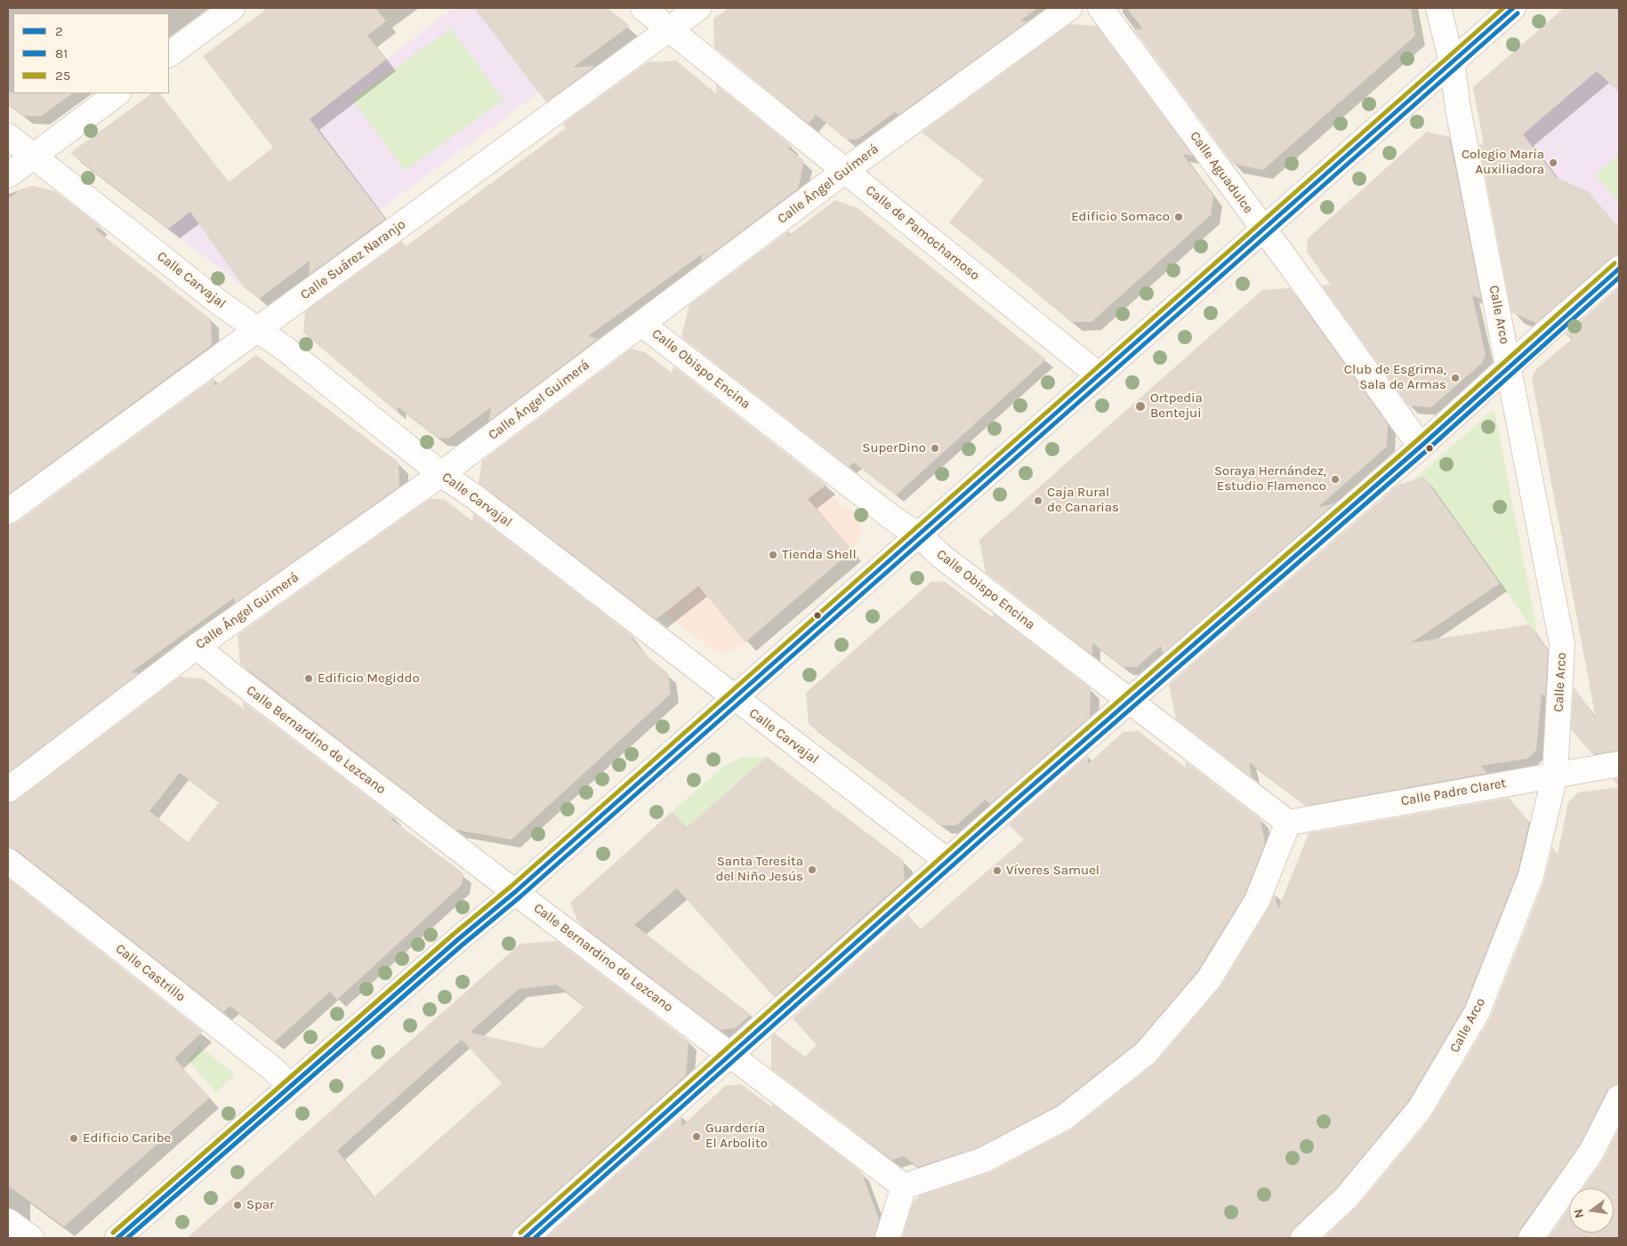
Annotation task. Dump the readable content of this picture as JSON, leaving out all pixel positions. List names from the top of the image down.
{
  "streets": {
    "street": [
      "Calle Aguadulce",
      "Calle Ángel Guimerá",
      "Calle de Pamochamoso",
      "Calle Suárez Naranjo",
      "Calle Carvajal",
      "Calle Arco",
      "Calle Obispo Encina",
      "Calle Bernardino de Lezcano",
      "Calle Padre Claret",
      "Calle Castrillo"
    ]
  },
  "crossings": [
    ["Calle Ángel Guimerá", "Calle de Pamochamoso"],
    ["Calle Ángel Guimerá", "Calle Carvajal"],
    ["Calle Ángel Guimerá", "Calle Obispo Encina"],
    ["Calle Ángel Guimerá", "Calle Bernardino de Lezcano"],
    ["Calle de Pamochamoso", "Calle Suárez Naranjo"],
    ["Calle Suárez Naranjo", "Calle Carvajal"],
    ["Calle Arco", "Calle Padre Claret"],
    ["Calle Obispo Encina", "Calle Padre Claret"]
  ],
  "places": [
    "Colegio María Auxiliadora",
    "Edificio Somaco",
    "Club de Esgrima, Sala de Armas",
    "Ortpedia Bentejui",
    "SuperDino",
    "Soraya Hernández, Estudio Flamenco",
    "Caja Rural de Canarias",
    "Tienda Shell",
    "Edificio Megiddo",
    "Santa Teresita del Niño Jesús",
    "Víveres Samuel",
    "Guardería El Arbolito",
    "Edificio Caribe",
    "Spar"
  ],
  "lines": ["transit line 2", "transit line 25", "transit line 81"],
  "legend": ["2", "81", "25"],
  "north": "left"
}
